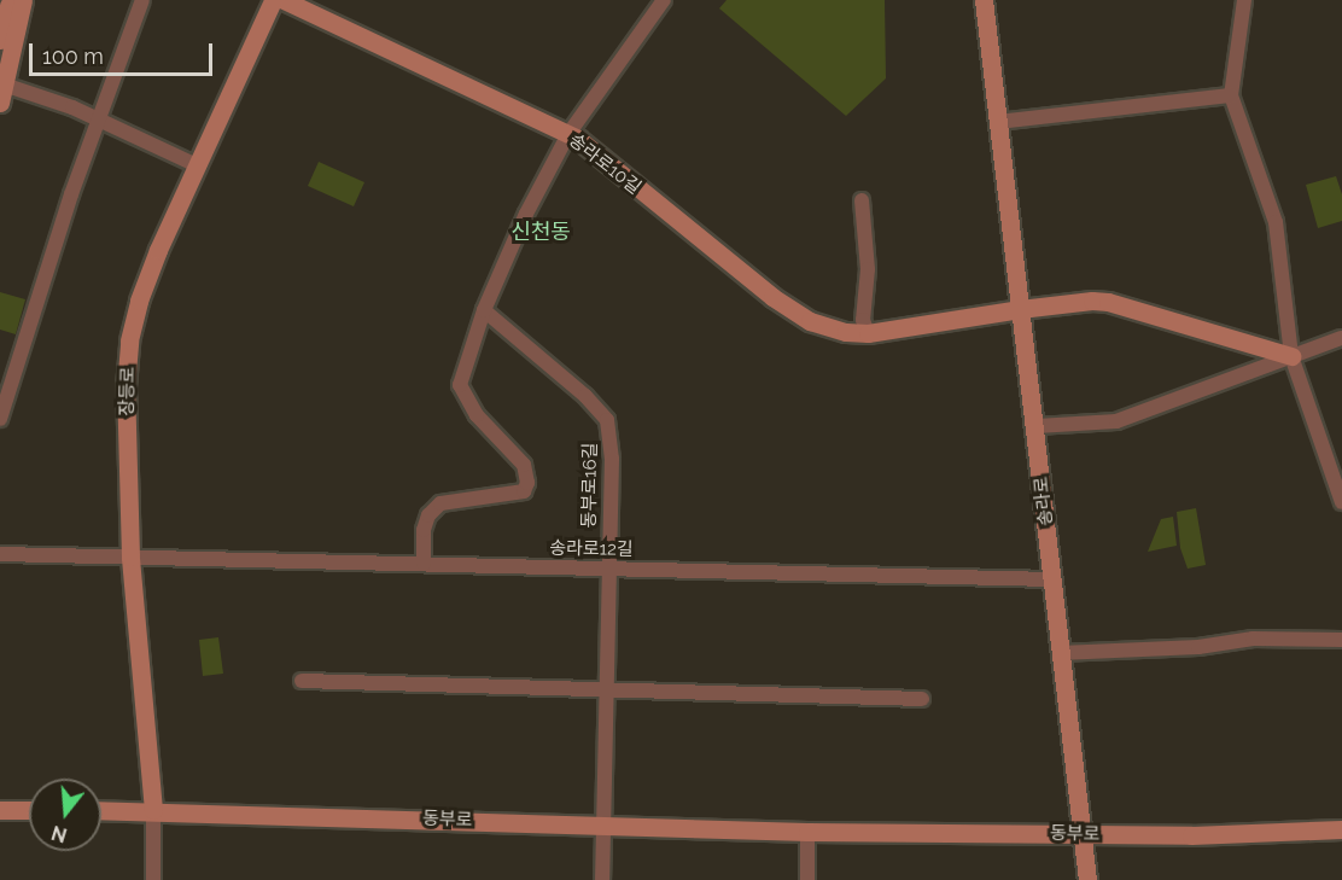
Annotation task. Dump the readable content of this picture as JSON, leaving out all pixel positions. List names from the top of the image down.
{
  "streets": {
    "main road": [
      "송라로10길",
      "장등로",
      "송라로",
      "동부로"
    ],
    "street": ["동부로16길", "송라로12길"]
  },
  "crossings": [
    ["송라로10길", "송라로"],
    ["장등로", "송라로12길"],
    ["장등로", "동부로"],
    ["동부로16길", "송라로12길"],
    ["동부로16길", "동부로"],
    ["송라로", "송라로12길"],
    ["송라로", "동부로"]
  ],
  "districts": ["신천동"],
  "scale_bar": "100 m",
  "north": "bottom"
}
